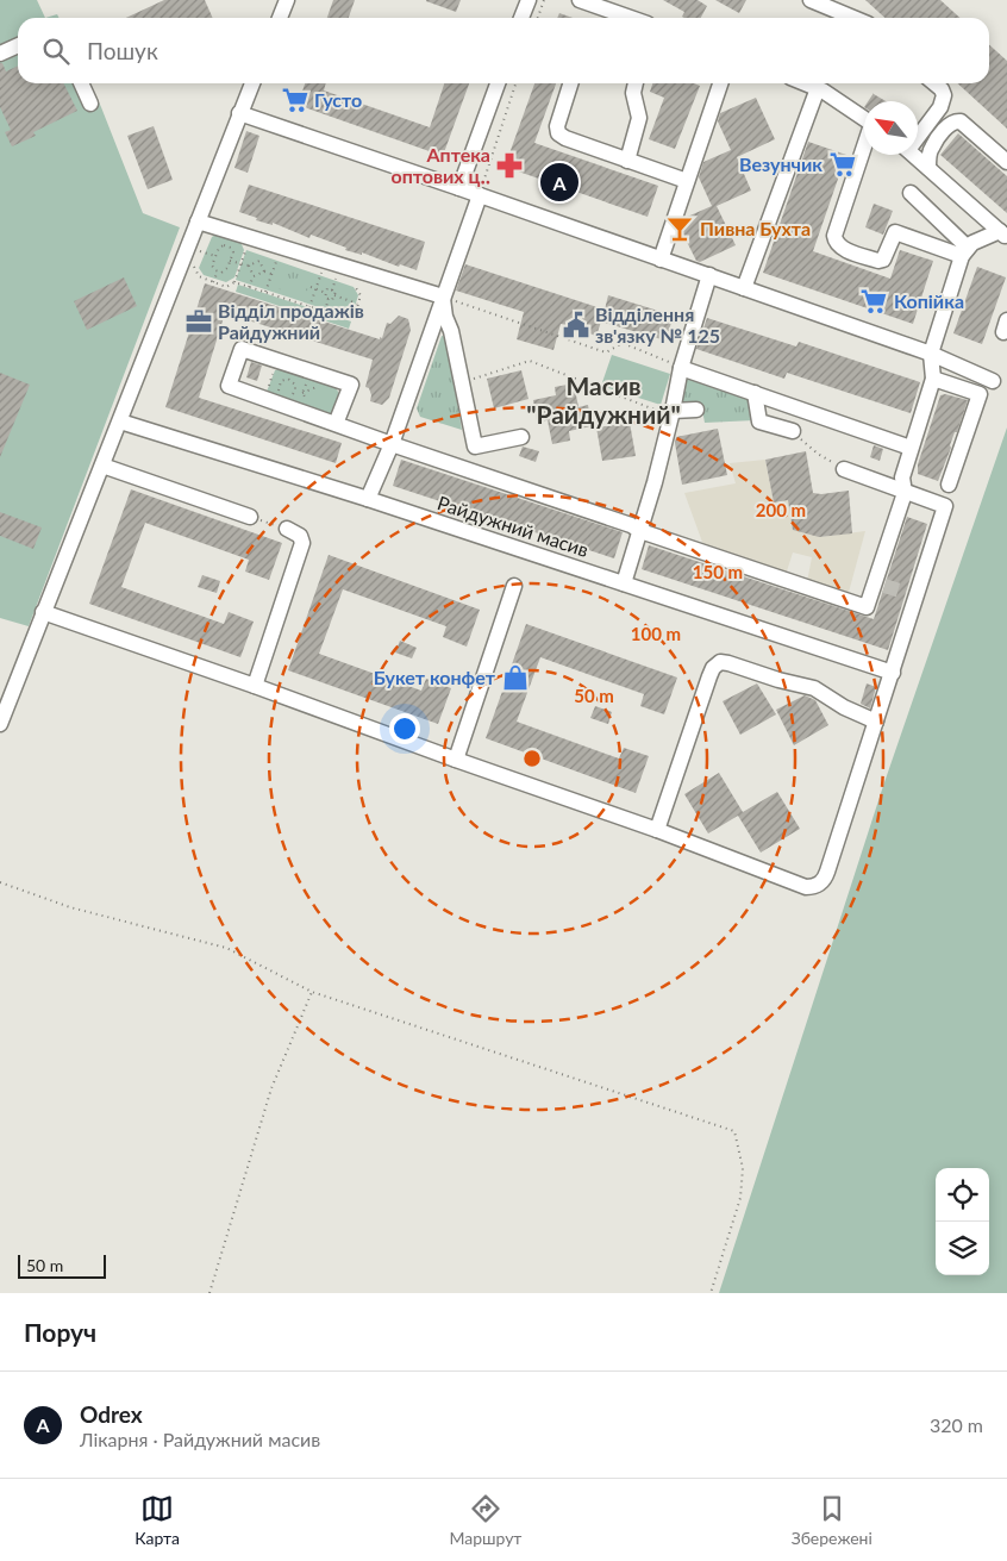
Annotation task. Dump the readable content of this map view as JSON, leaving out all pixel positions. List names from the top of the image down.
{
  "streets": {
    "street": ["Райдужний масив"]
  },
  "districts": ["Масив \"Райдужний\""],
  "places": {
    "supermarket": ["Густо", "Везунчик", "Копійка"],
    "pharmacy": ["Аптека оптових ц‥"],
    "bar": ["Пивна Бухта"],
    "office": ["Відділ продажів Райдужний"],
    "public building": ["Відділення зв'язку № 125"],
    "shop": ["Букет конфет"]
  },
  "scale_bar": "50 m",
  "north": "top left",
  "page": {
    "search": "Пошук",
    "pins": "A",
    "scale": "50 m",
    "heading": "Поруч",
    "list": [
      {
        "mark": "A",
        "name": "Odrex",
        "note": "Лікарня · Райдужний масив",
        "value": "320 m"
      }
    ],
    "nav": ["Карта", "Маршрут", "Збережені"]
  },
  "rings": [
    "200 m",
    "150 m",
    "100 m",
    "50 m"
  ]
}
